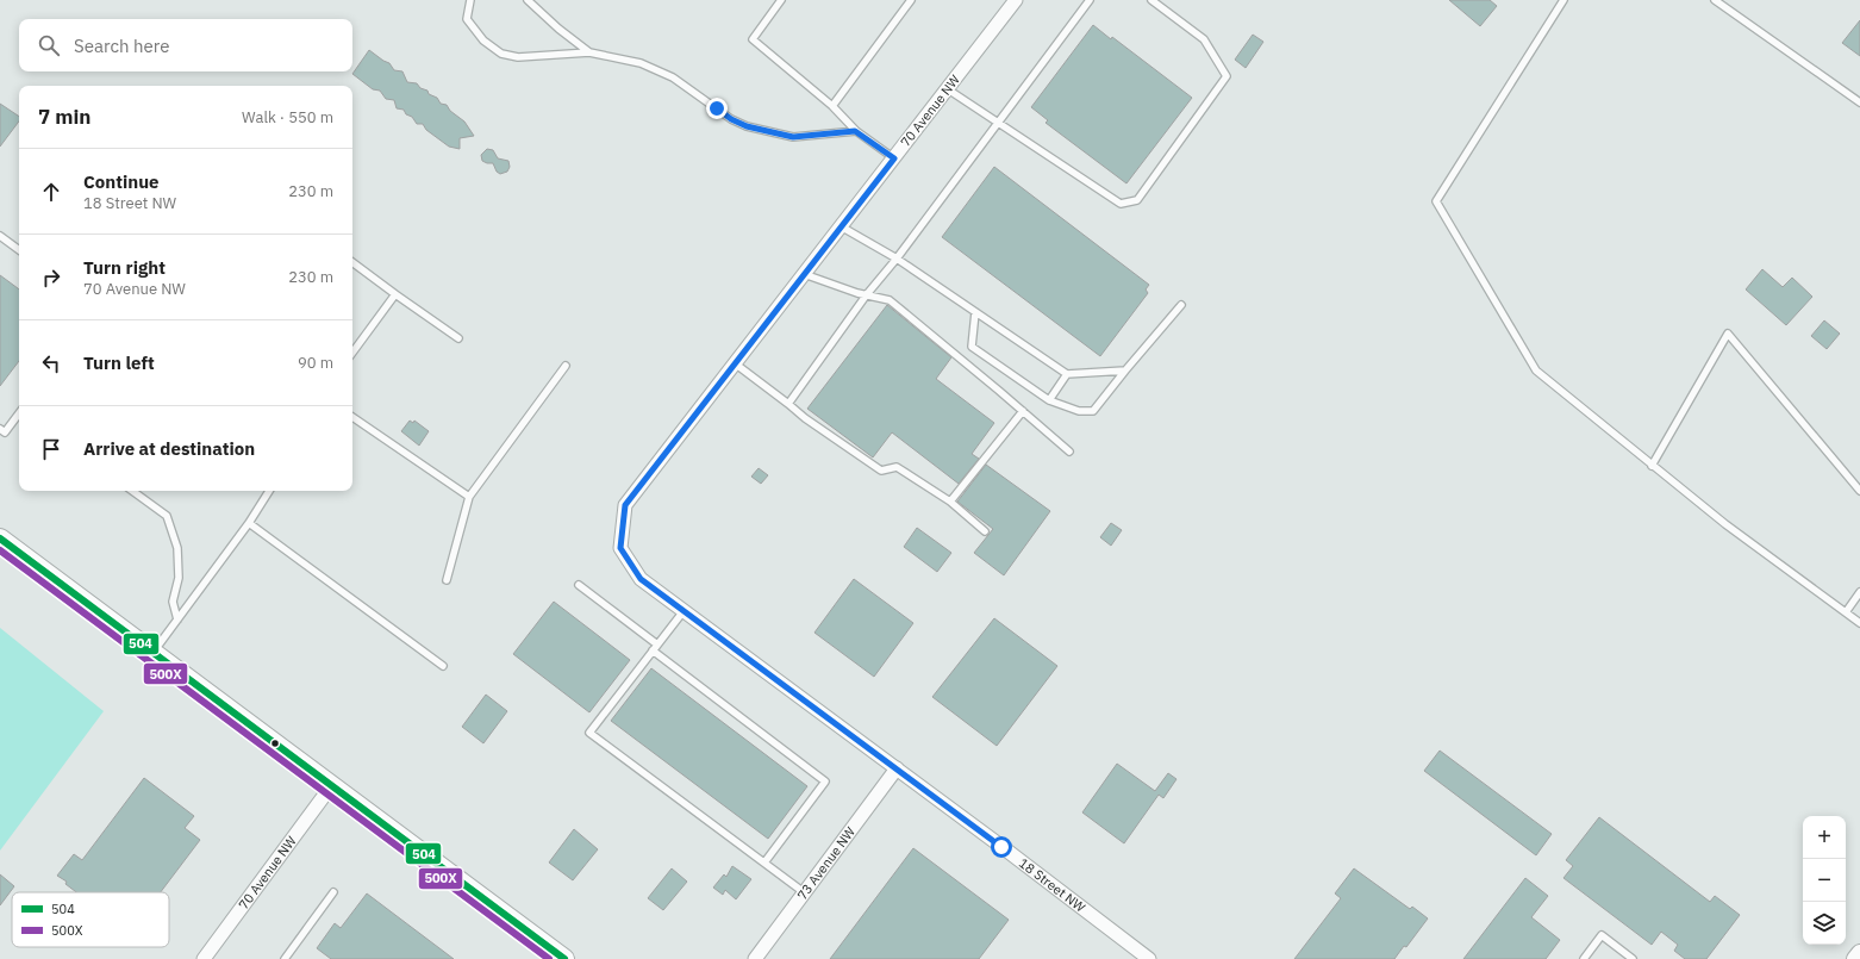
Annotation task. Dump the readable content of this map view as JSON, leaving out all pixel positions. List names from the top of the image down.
{
  "streets": {
    "street": ["70 Avenue NW", "73 Avenue NW", "18 Street NW"]
  },
  "crossings": [
    ["70 Avenue NW", "18 Street NW"],
    ["73 Avenue NW", "18 Street NW"]
  ],
  "lines": ["transit line 504", "transit line 500X"],
  "legend": ["504", "500X"],
  "page": {
    "search": "Search here",
    "heading": ["7 min", "Walk · 550 m"],
    "list": [
      ["Continue", "18 Street NW", "230 m"],
      ["Turn right", "70 Avenue NW", "230 m"],
      ["Turn left", "90 m"],
      "Arrive at destination"
    ],
    "map_buttons": ["+", "−"]
  }
}
